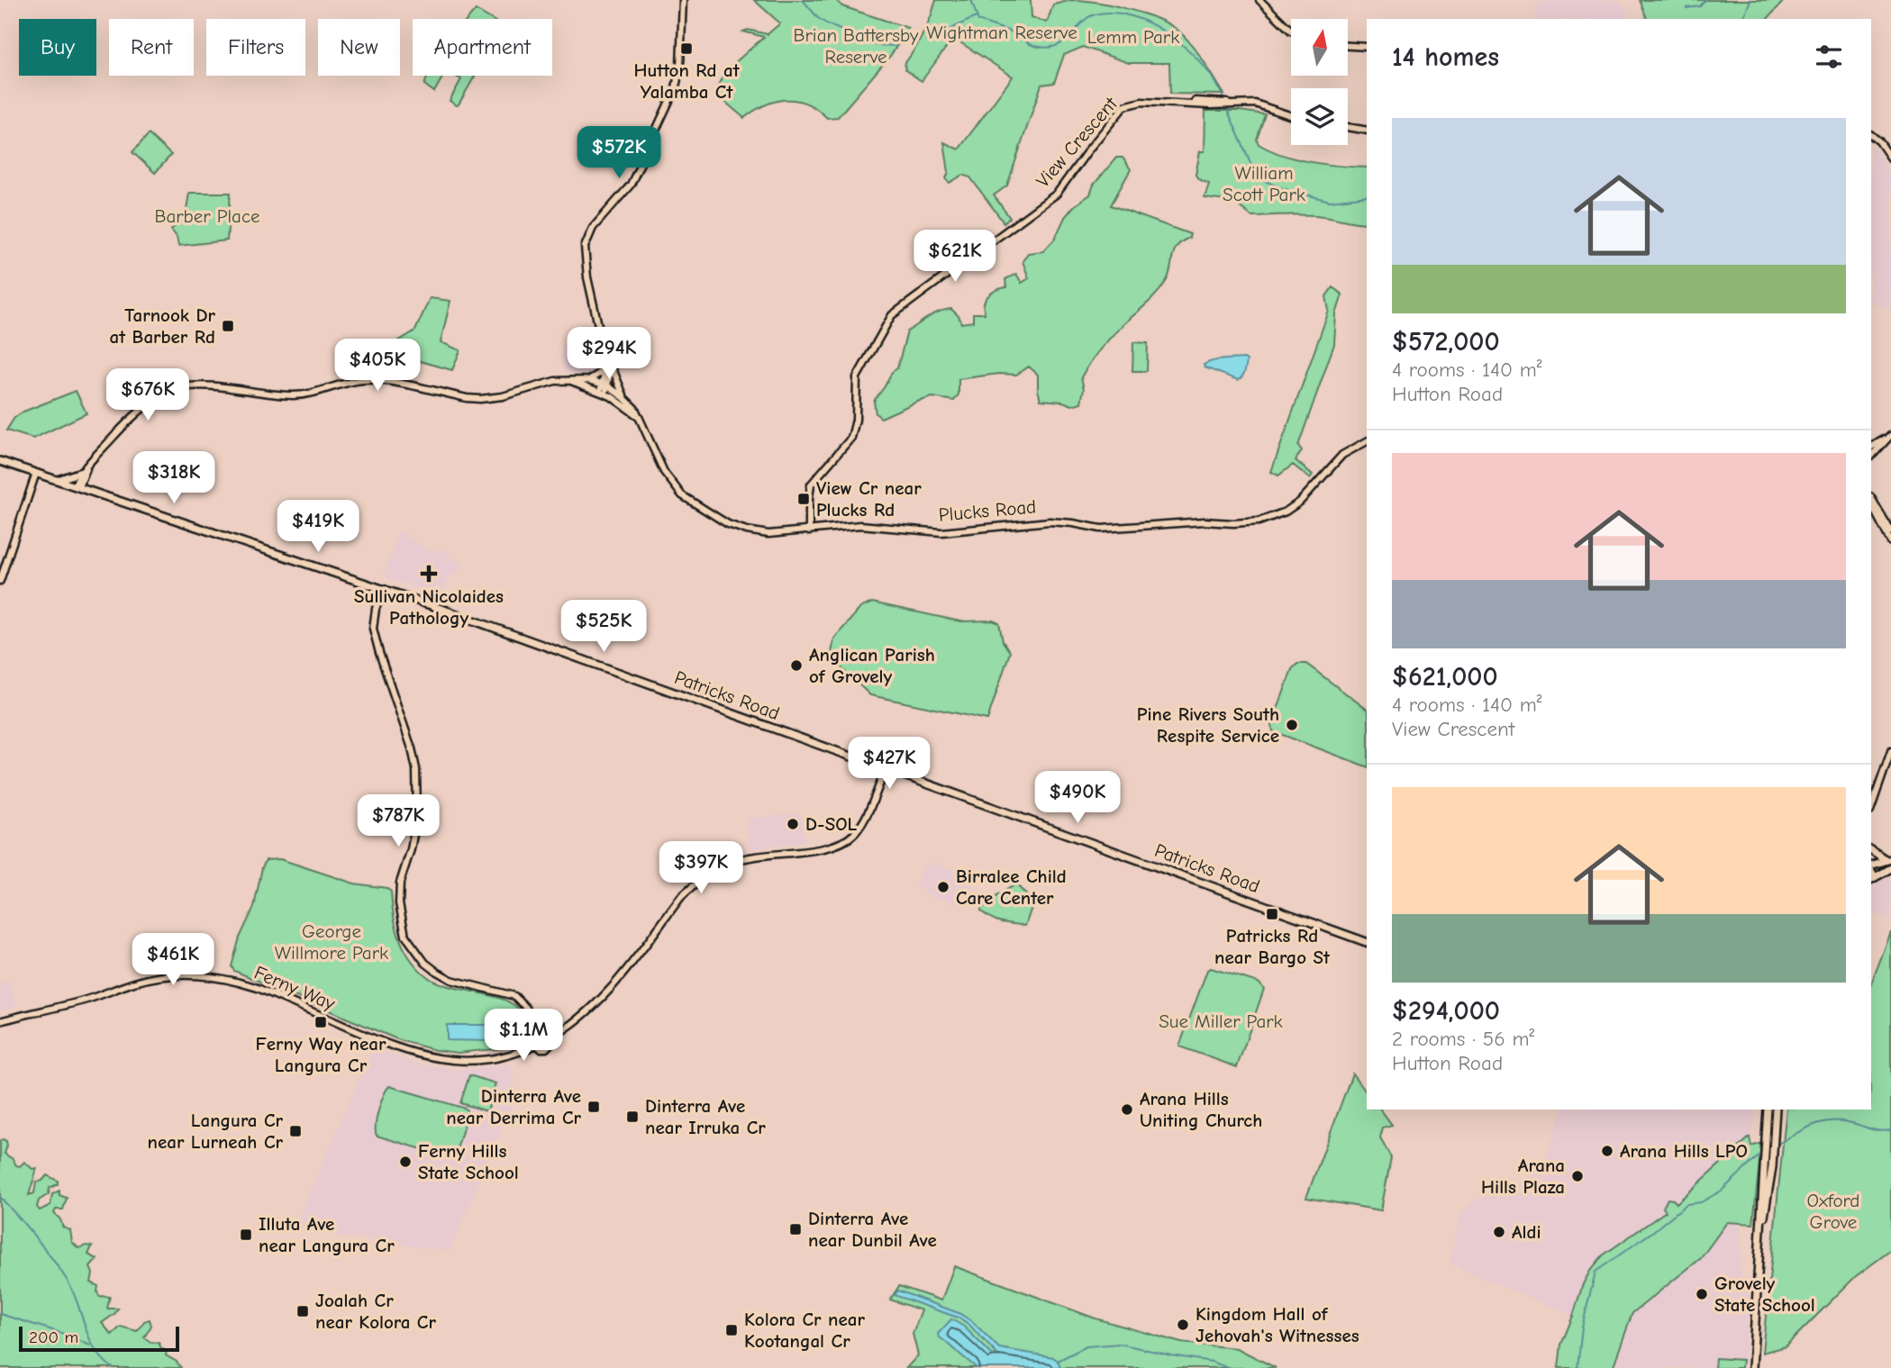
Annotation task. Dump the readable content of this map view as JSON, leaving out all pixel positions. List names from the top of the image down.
{
  "streets": {
    "main road": ["Patricks Road"],
    "street": ["View Crescent", "Plucks Road", "Ferny Way"]
  },
  "crossings": [
    ["View Crescent", "Plucks Road"],
    ["Patricks Road", "Ferny Way"]
  ],
  "parks": [
    "Wightman Reserve",
    "Brian Battersby Reserve",
    "Lemm Park",
    "William Scott Park",
    "Barber Place",
    "George Willmore Park",
    "Sue Miller Park",
    "Oxford Grove"
  ],
  "places": {
    "transit": [
      "Hutton Rd at Yalamba Ct",
      "Tarnook Dr at Barber Rd",
      "View Cr near Plucks Rd",
      "Patricks Rd near Bargo St",
      "Ferny Way near Langura Cr",
      "Dinterra Ave near Derrima Cr",
      "Dinterra Ave near Irruka Cr",
      "Langura Cr near Lurneah Cr",
      "Dinterra Ave near Dunbil Ave",
      "Illuta Ave near Langura Cr",
      "Joalah Cr near Kolora Cr",
      "Kolora Cr near Kootangal Cr"
    ],
    "health": ["Sullivan Nicolaides Pathology"],
    "other": [
      "Anglican Parish of Grovely",
      "Pine Rivers South Respite Service",
      "D-SOL",
      "Birralee Child Care Center",
      "Arana Hills Uniting Church",
      "Arana Hills LPO",
      "Ferny Hills State School",
      "Arana Hills Plaza",
      "Aldi",
      "Grovely State School",
      "Kingdom Hall of Jehovah's Witnesses"
    ]
  },
  "scale_bar": "200 m",
  "north": "top",
  "page": {
    "chip": [
      "Buy",
      "Rent",
      "Filters",
      "New",
      "Apartment"
    ],
    "heading": "14 homes",
    "list": [
      {
        "name": "$572,000",
        "note": "4 rooms · 140 m² · Hutton Road"
      },
      {
        "name": "$621,000",
        "note": "4 rooms · 140 m² · View Crescent"
      },
      {
        "name": "$294,000",
        "note": "2 rooms · 56 m² · Hutton Road"
      }
    ],
    "price": [
      "$572K",
      "$621K",
      "$294K",
      "$405K",
      "$676K",
      "$318K",
      "$419K",
      "$525K",
      "$427K",
      "$490K",
      "$787K",
      "$397K",
      "$461K",
      "$1.1M"
    ],
    "scale": "200 m"
  }
}
